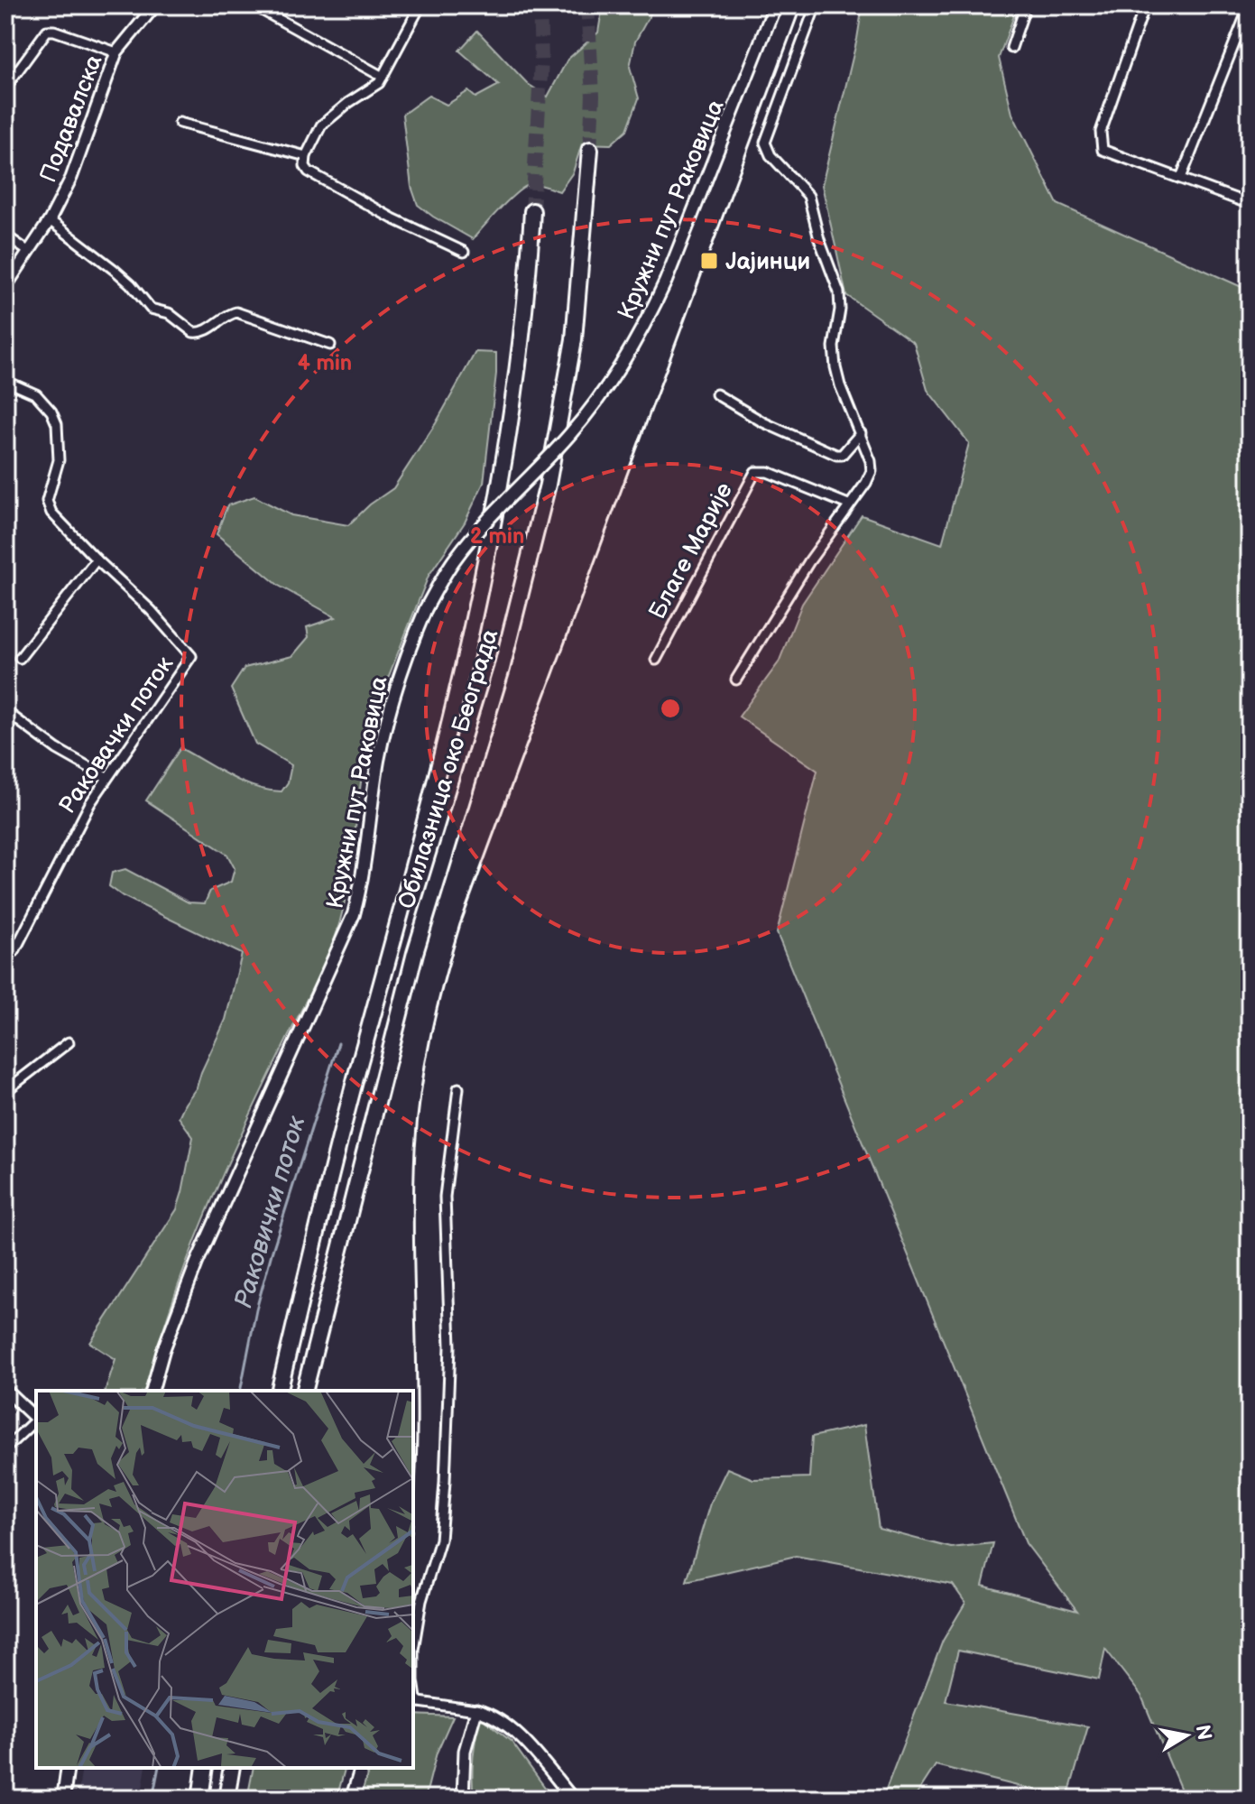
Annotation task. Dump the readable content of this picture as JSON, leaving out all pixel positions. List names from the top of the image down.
{
  "streets": {
    "highway": ["Обилазница око Београда"],
    "main road": ["Кружни пут Раковица"],
    "street": ["Подавалска", "Благе Марије", "Раковачки поток"]
  },
  "water": ["Раковички поток"],
  "places": {
    "transit": ["Јајинци"]
  },
  "north": "right",
  "rings": ["4 min", "2 min"]
}
